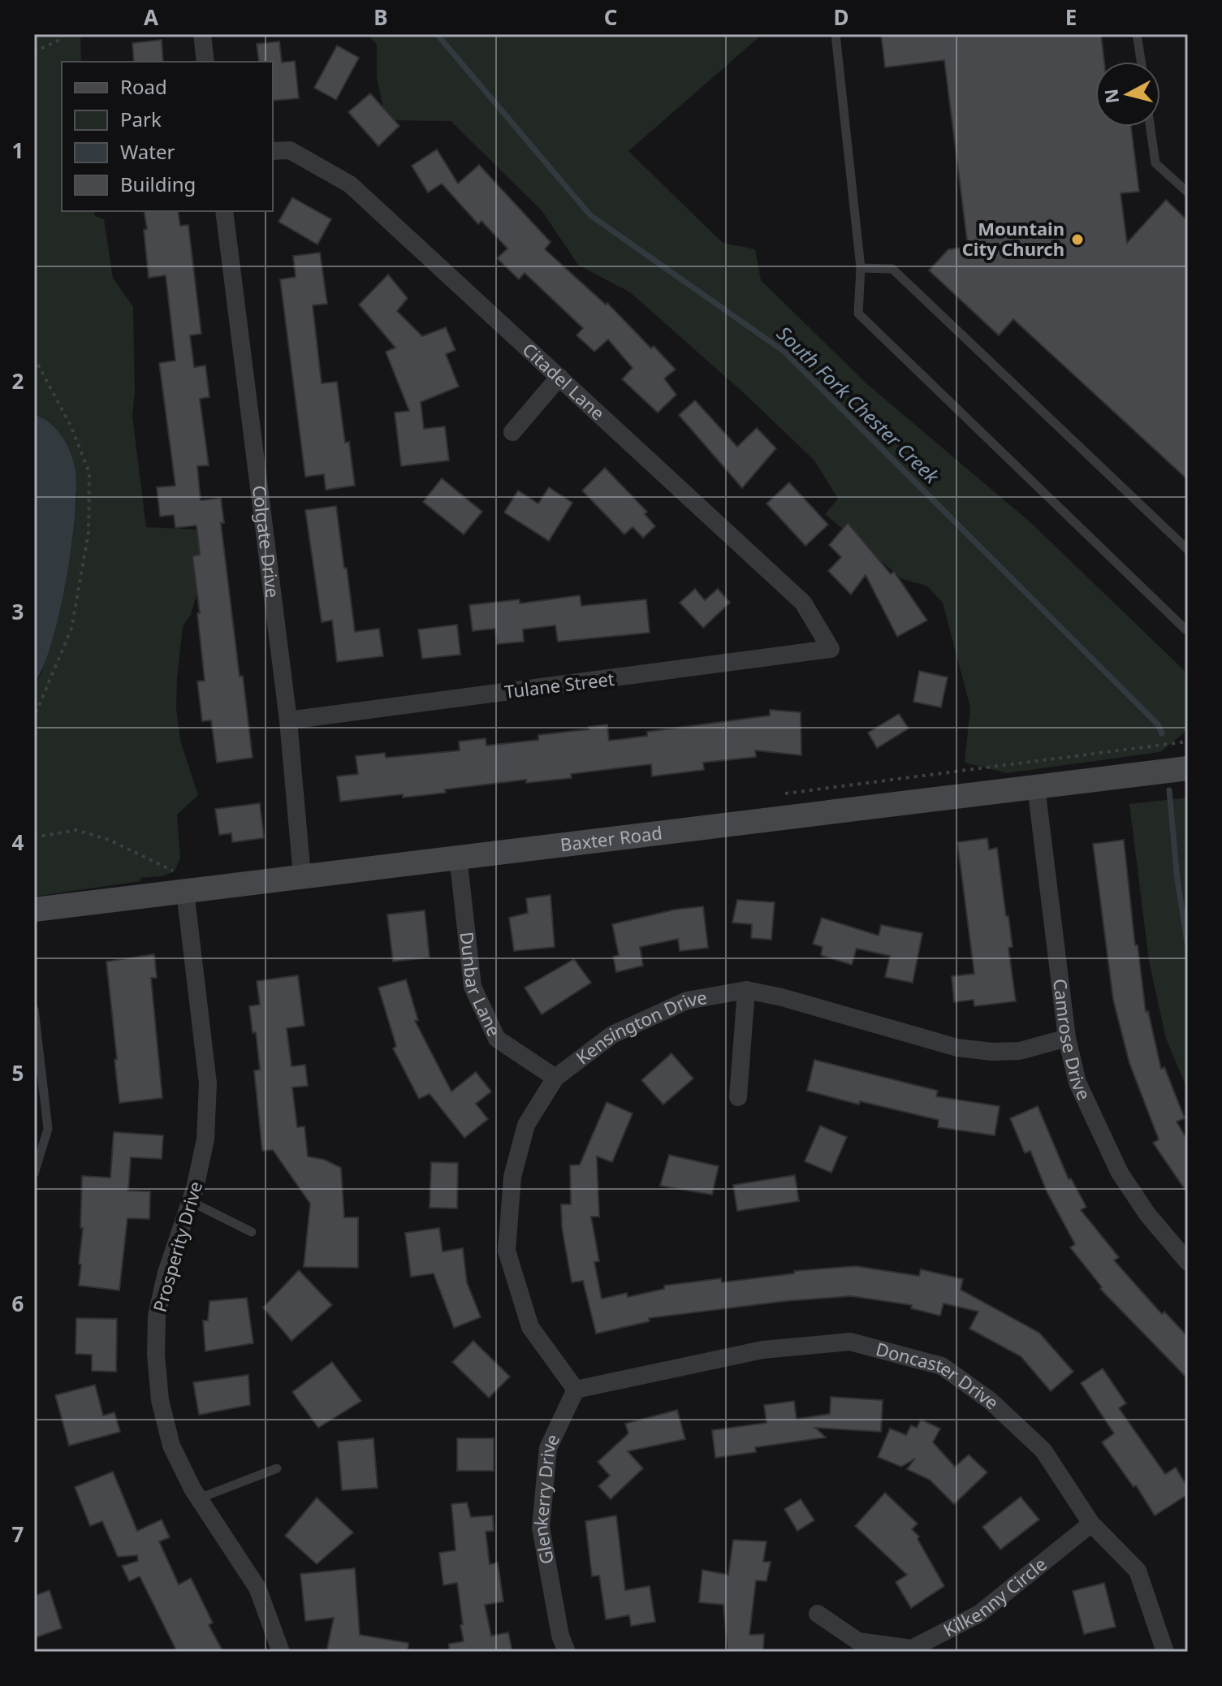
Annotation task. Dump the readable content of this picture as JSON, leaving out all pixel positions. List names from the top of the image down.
{
  "streets": {
    "street": [
      "Citadel Lane",
      "Colgate Drive",
      "Tulane Street",
      "Baxter Road",
      "Dunbar Lane",
      "Kensington Drive",
      "Camrose Drive",
      "Prosperity Drive",
      "Doncaster Drive",
      "Glenkerry Drive",
      "Kilkenny Circle"
    ]
  },
  "crossings": [
    ["Citadel Lane", "Tulane Street"],
    ["Colgate Drive", "Tulane Street"],
    ["Colgate Drive", "Baxter Road"],
    ["Baxter Road", "Dunbar Lane"],
    ["Baxter Road", "Camrose Drive"],
    ["Baxter Road", "Prosperity Drive"],
    ["Dunbar Lane", "Kensington Drive"],
    ["Kensington Drive", "Camrose Drive"],
    ["Kensington Drive", "Doncaster Drive"],
    ["Kensington Drive", "Glenkerry Drive"],
    ["Doncaster Drive", "Glenkerry Drive"],
    ["Doncaster Drive", "Kilkenny Circle"]
  ],
  "water": ["South Fork Chester Creek"],
  "places": ["Mountain City Church"],
  "legend": [
    "Road",
    "Park",
    "Water",
    "Building"
  ],
  "north": "left",
  "grid": {
    "columns": [
      "A",
      "B",
      "C",
      "D",
      "E"
    ],
    "rows": [
      "1",
      "2",
      "3",
      "4",
      "5",
      "6",
      "7"
    ]
  }
}
